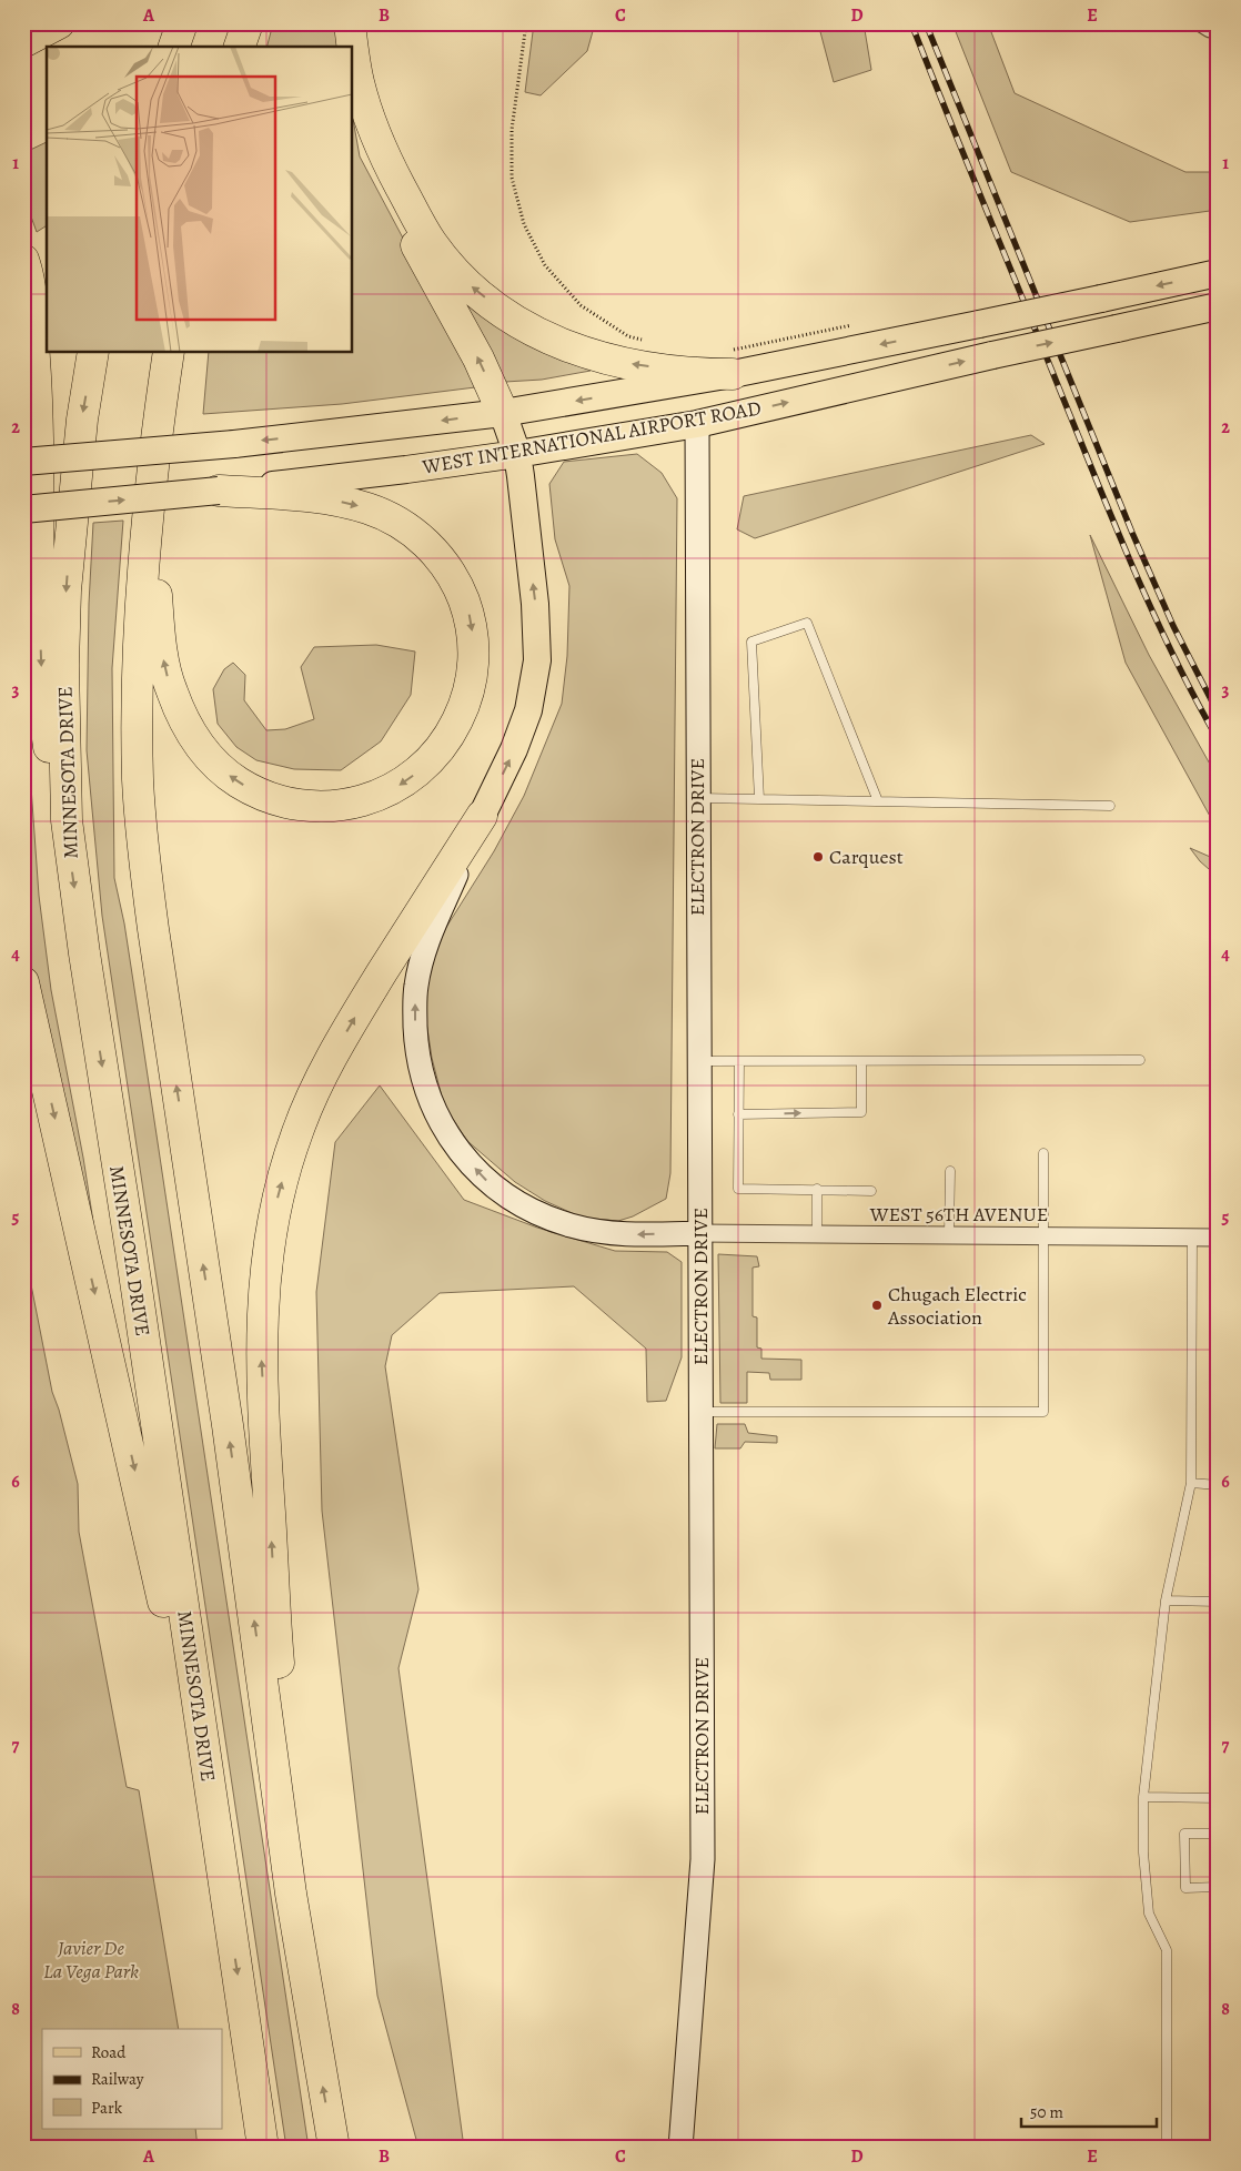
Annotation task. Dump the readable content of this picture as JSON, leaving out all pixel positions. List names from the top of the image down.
{
  "streets": {
    "highway": ["MINNESOTA DRIVE"],
    "main road": ["WEST INTERNATIONAL AIRPORT ROAD"],
    "street": ["ELECTRON DRIVE", "WEST 56TH AVENUE"]
  },
  "crossings": [
    ["WEST INTERNATIONAL AIRPORT ROAD", "ELECTRON DRIVE"],
    ["ELECTRON DRIVE", "WEST 56TH AVENUE"]
  ],
  "parks": ["Javier De La Vega Park"],
  "places": ["Carquest", "Chugach Electric Association"],
  "legend": ["Road", "Railway", "Park"],
  "scale_bar": "50 m",
  "grid": {
    "columns": [
      "A",
      "B",
      "C",
      "D",
      "E"
    ],
    "rows": [
      "1",
      "2",
      "3",
      "4",
      "5",
      "6",
      "7",
      "8"
    ]
  }
}
